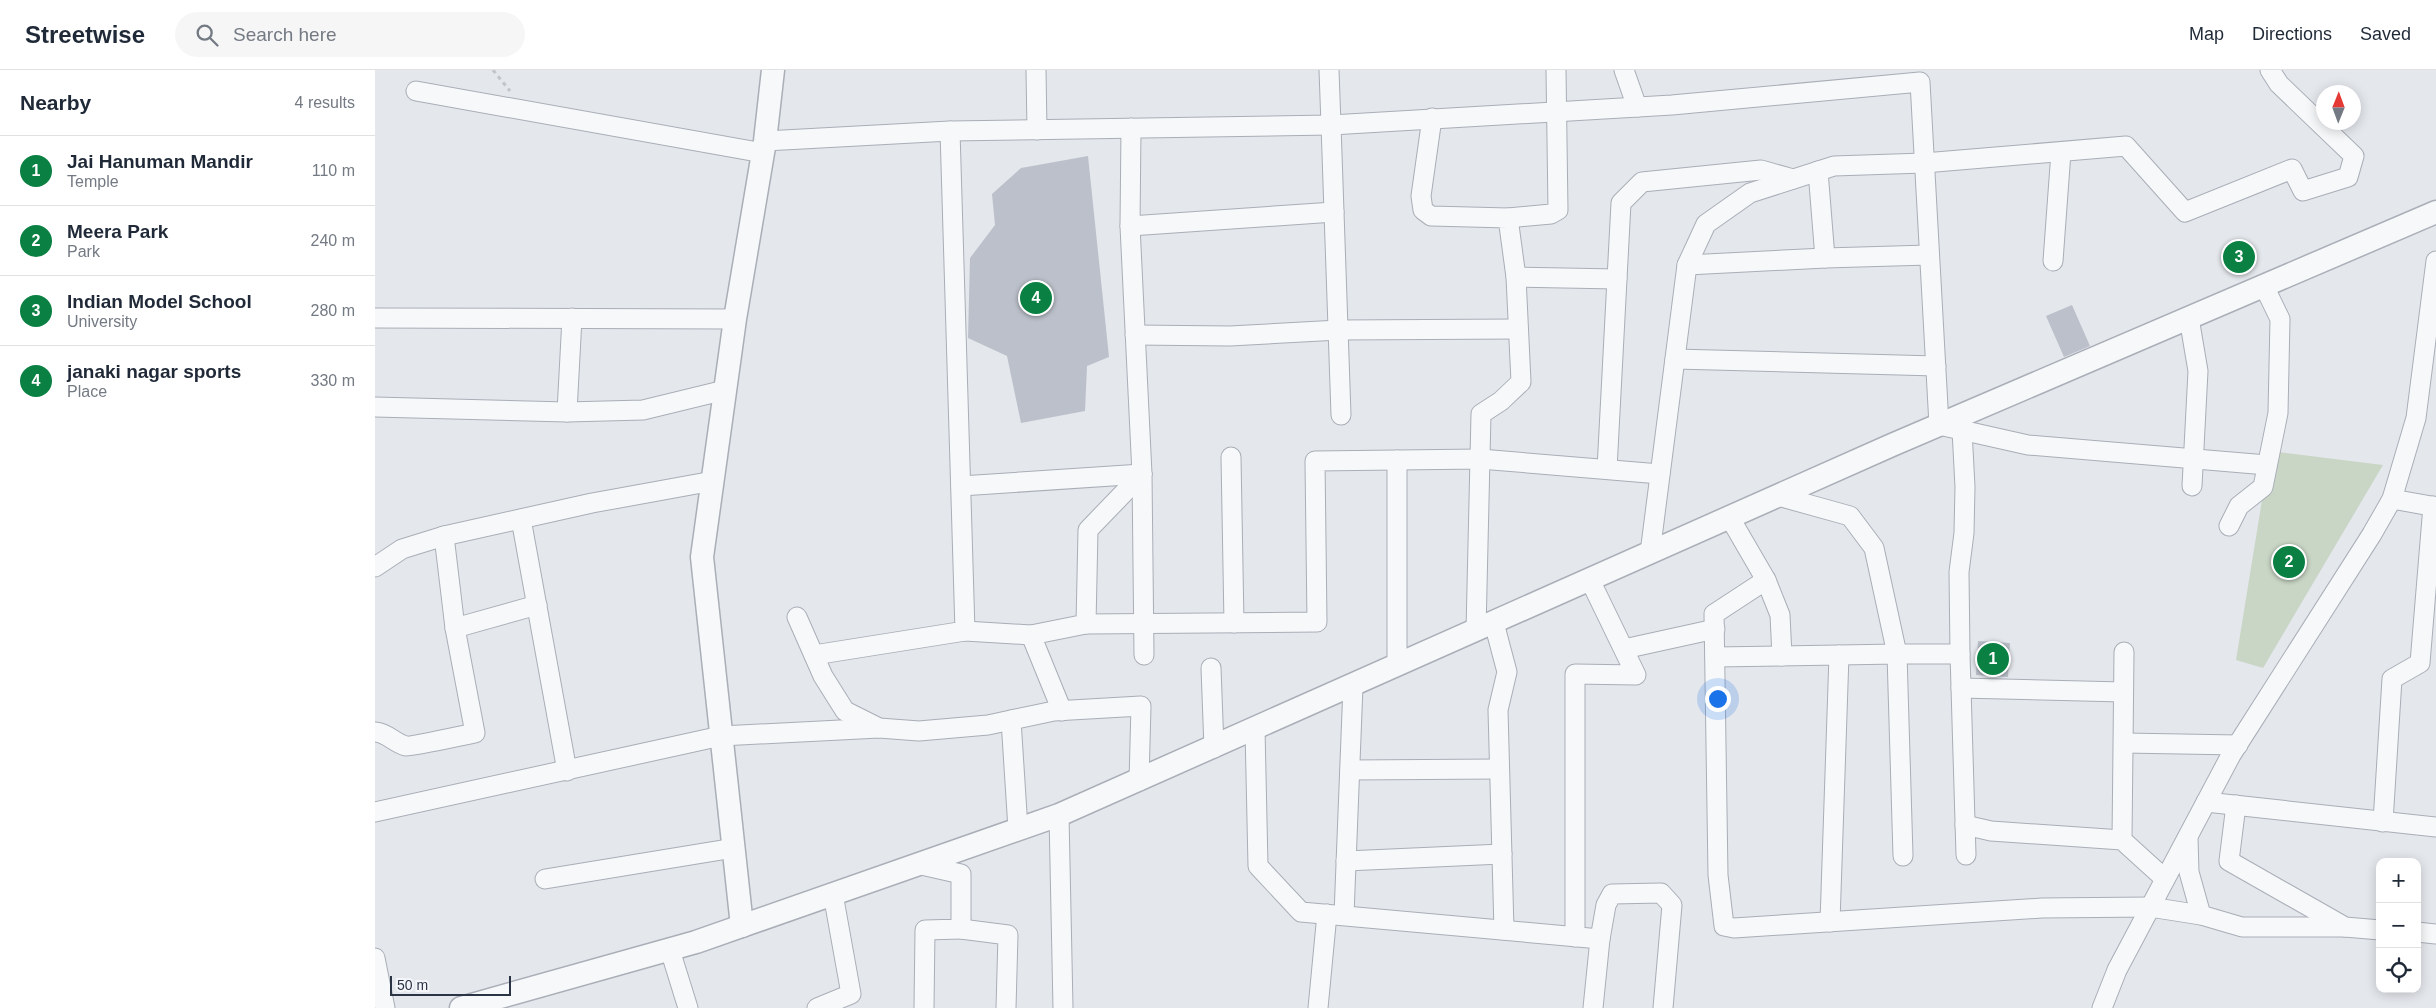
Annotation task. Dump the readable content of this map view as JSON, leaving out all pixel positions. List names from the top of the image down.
{
  "scale_bar": "50 m",
  "north": "top",
  "page": {
    "header": "Streetwise",
    "search": "Search here",
    "nav": ["Map", "Directions", "Saved"],
    "heading": ["Nearby", "4 results"],
    "list": [
      {
        "mark": "1",
        "name": "Jai Hanuman Mandir",
        "note": "Temple",
        "value": "110 m"
      },
      {
        "mark": "2",
        "name": "Meera Park",
        "note": "Park",
        "value": "240 m"
      },
      {
        "mark": "3",
        "name": "Indian Model School",
        "note": "University",
        "value": "280 m"
      },
      {
        "mark": "4",
        "name": "janaki nagar sports",
        "note": "Place",
        "value": "330 m"
      }
    ],
    "pins": [
      "3",
      "4",
      "2",
      "1"
    ],
    "map_buttons": ["+", "−"],
    "scale": "50 m"
  }
}
